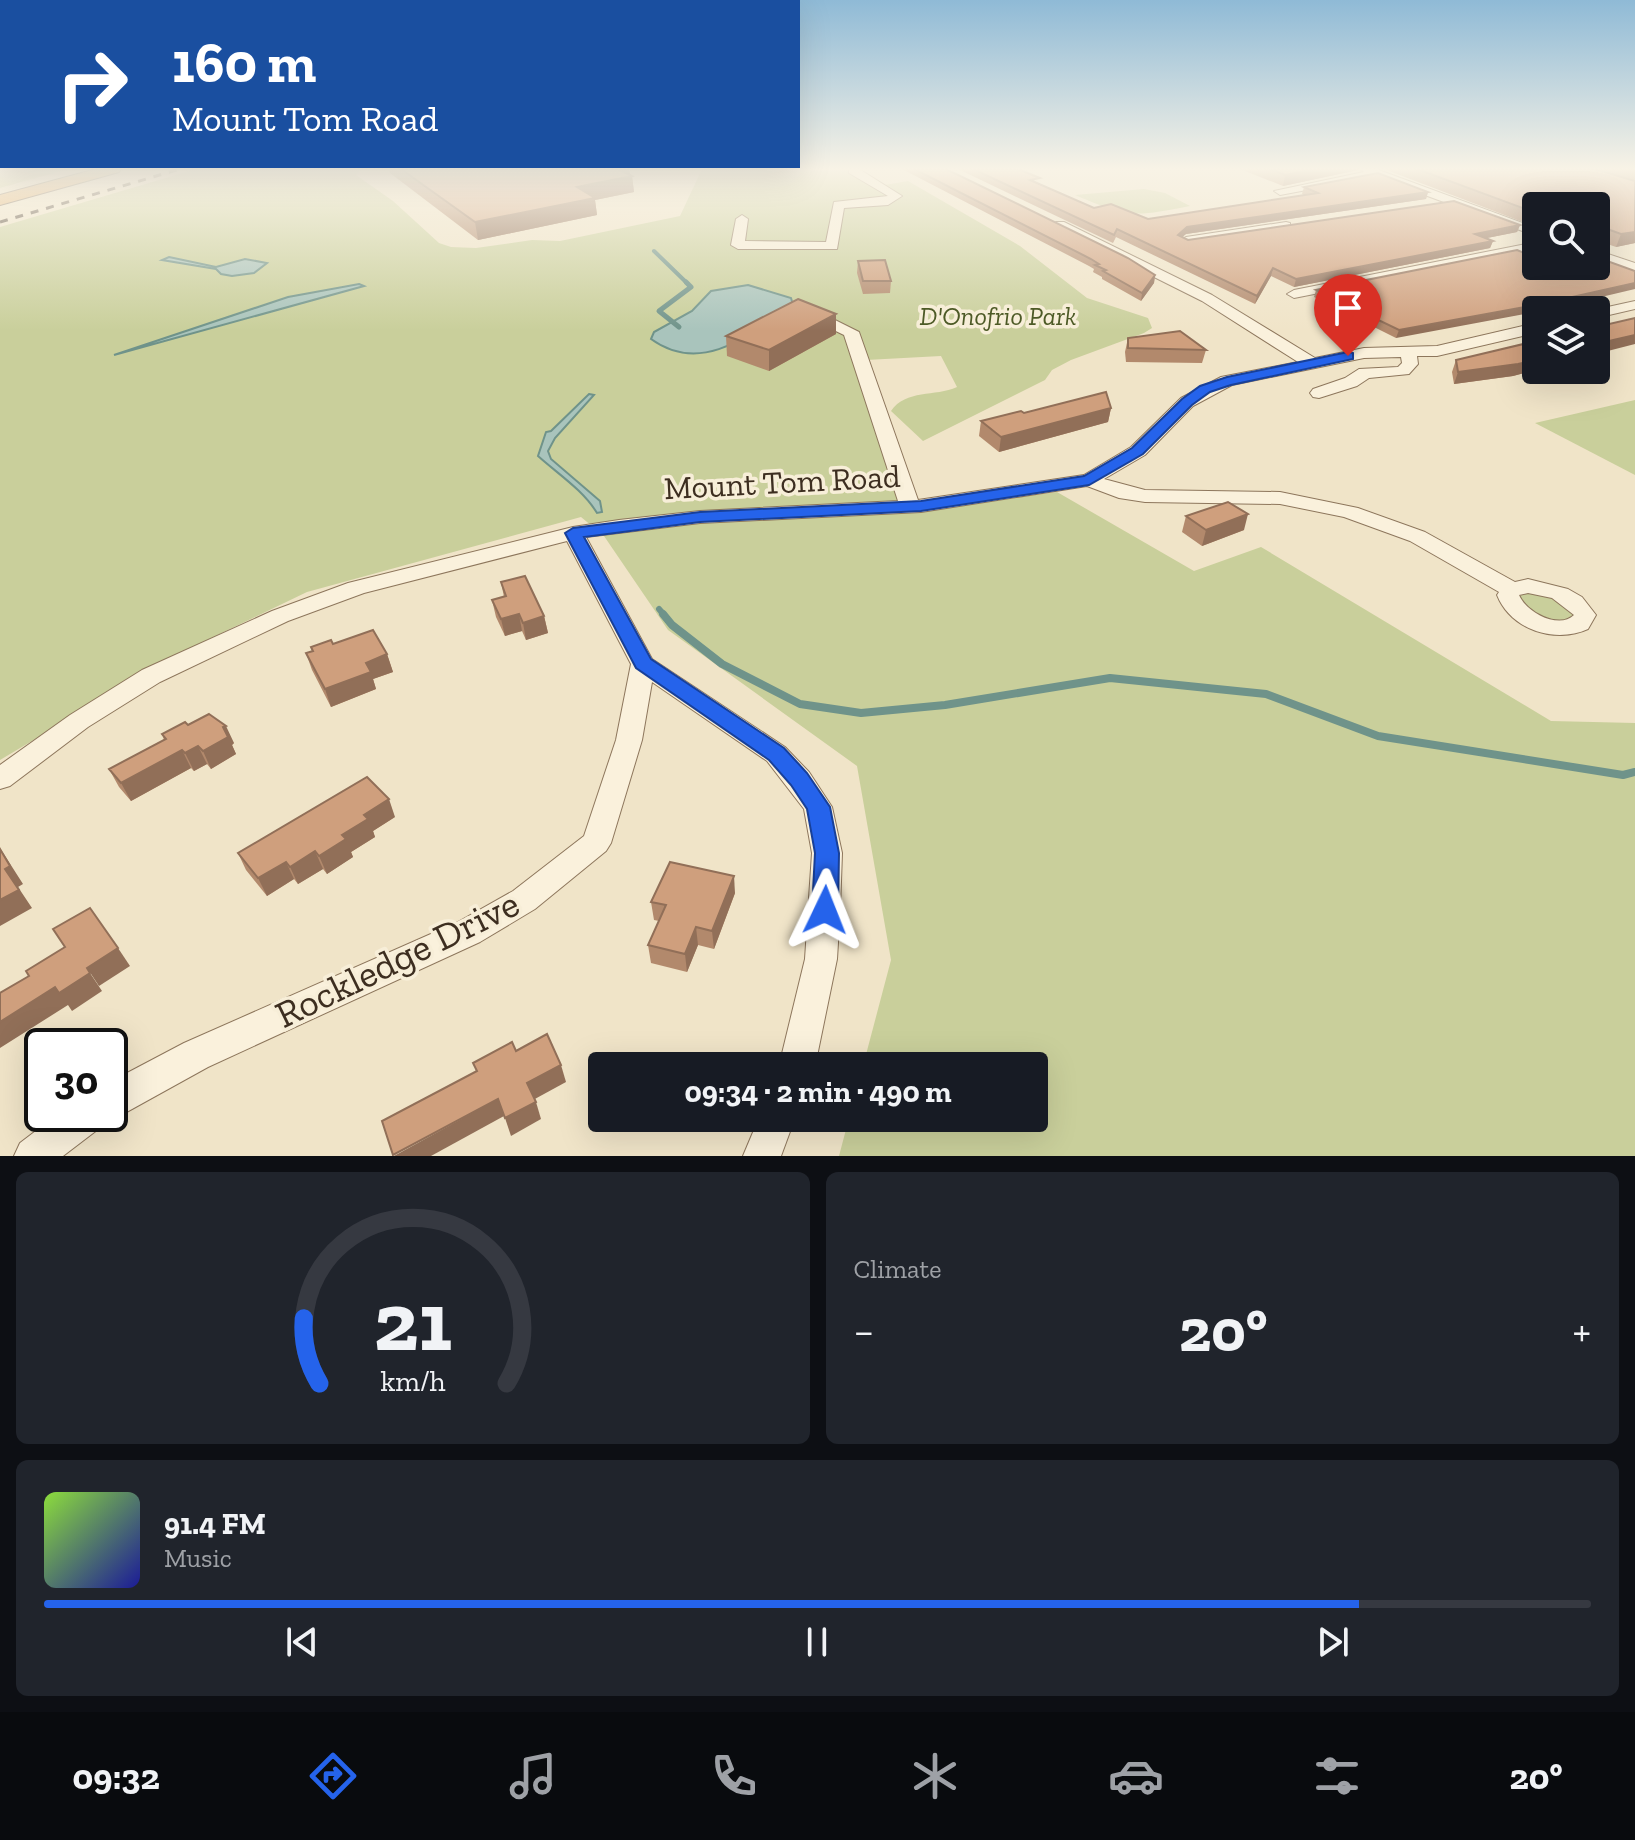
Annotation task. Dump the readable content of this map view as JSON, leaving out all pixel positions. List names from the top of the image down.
{
  "streets": {
    "street": ["Mount Tom Road", "Rockledge Drive"]
  },
  "parks": ["D'Onofrio Park"],
  "page": {
    "turn": ["160 m", "Mount Tom Road"],
    "limit": "30",
    "trip": "09:34 · 2 min · 490 m",
    "tile": "Climate",
    "heat": ["−", "20°", "+"],
    "song": ["91.4 FM", "Music"],
    "tabs": ["09:32", "20°"],
    "gauge": ["21", "km/h"]
  }
}
